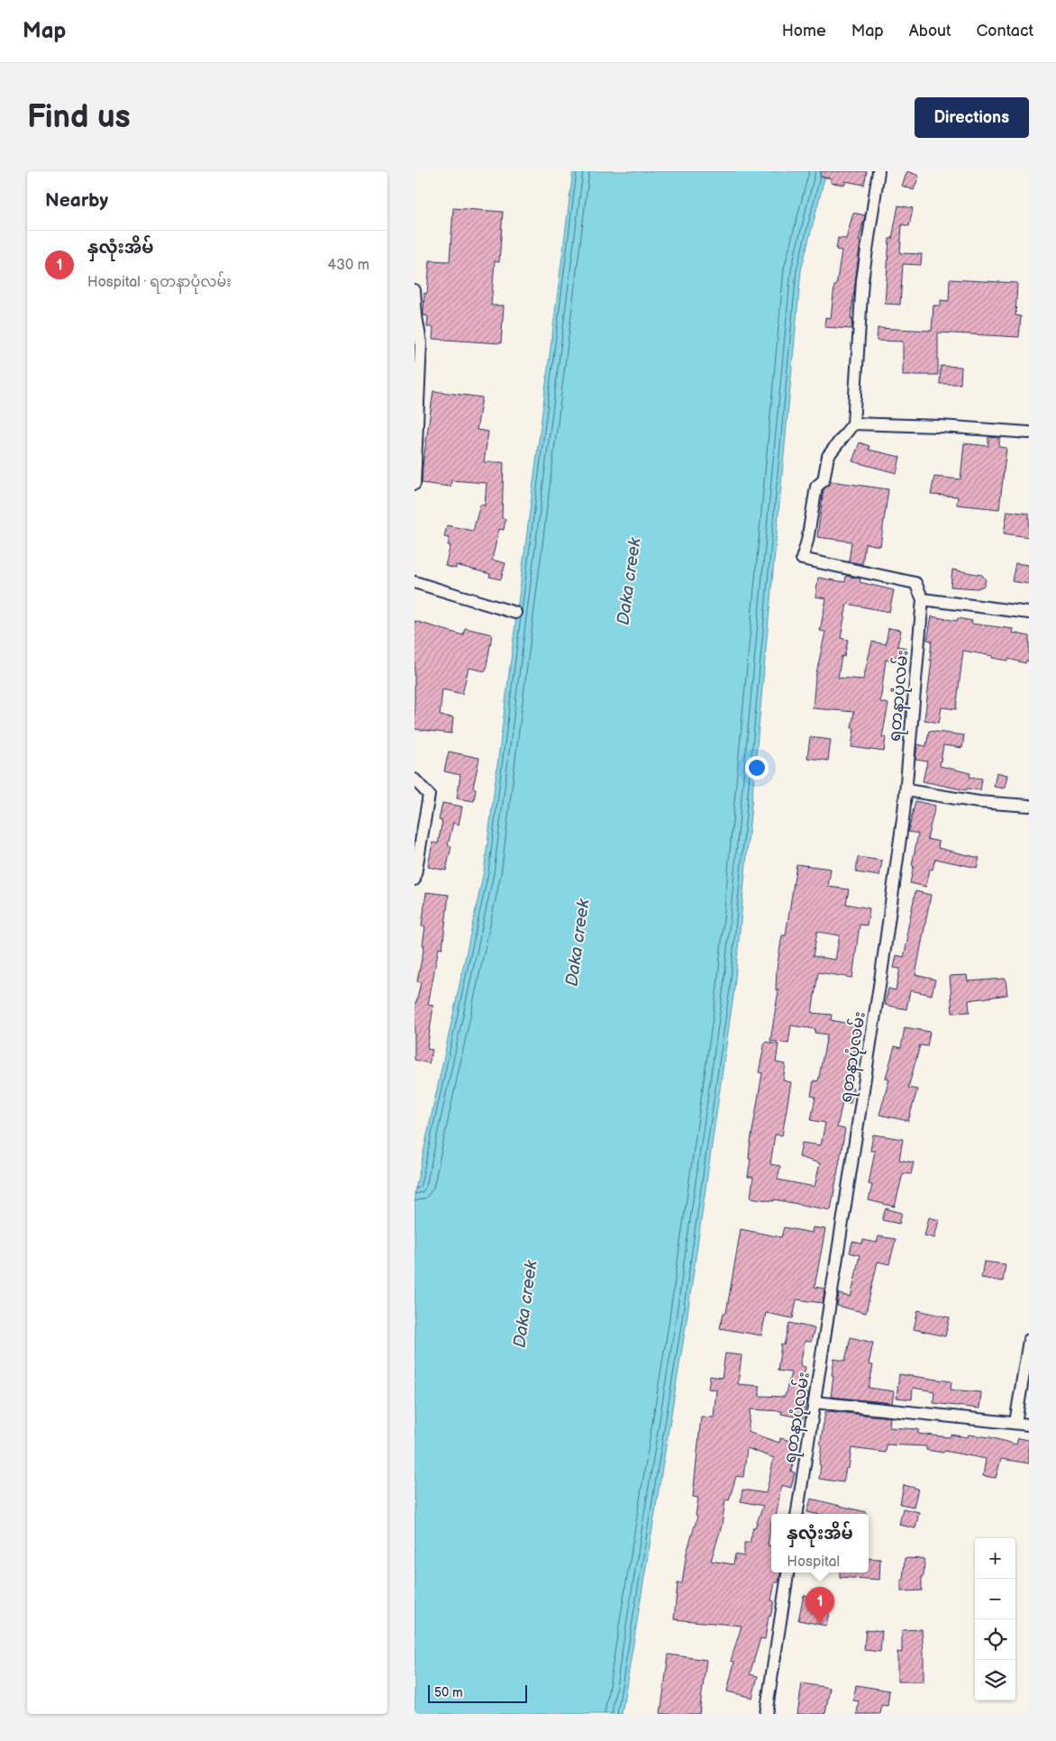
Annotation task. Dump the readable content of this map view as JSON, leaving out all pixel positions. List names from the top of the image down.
{
  "streets": {
    "street": ["ရတနာပုံလမ်း"]
  },
  "water": ["Daka creek"],
  "scale_bar": "50 m",
  "page": {
    "header": "Map",
    "nav": [
      "Home",
      "Map",
      "About",
      "Contact"
    ],
    "buttons": "Directions",
    "title": "Find us",
    "heading": "Nearby",
    "list": [
      {
        "mark": "1",
        "name": "နှလုံးအိမ်",
        "note": "Hospital · ရတနာပုံလမ်း",
        "value": "430 m"
      }
    ],
    "popup": ["နှလုံးအိမ်", "Hospital"],
    "map_buttons": ["+", "−"],
    "pins": "1",
    "scale": "50 m"
  }
}
